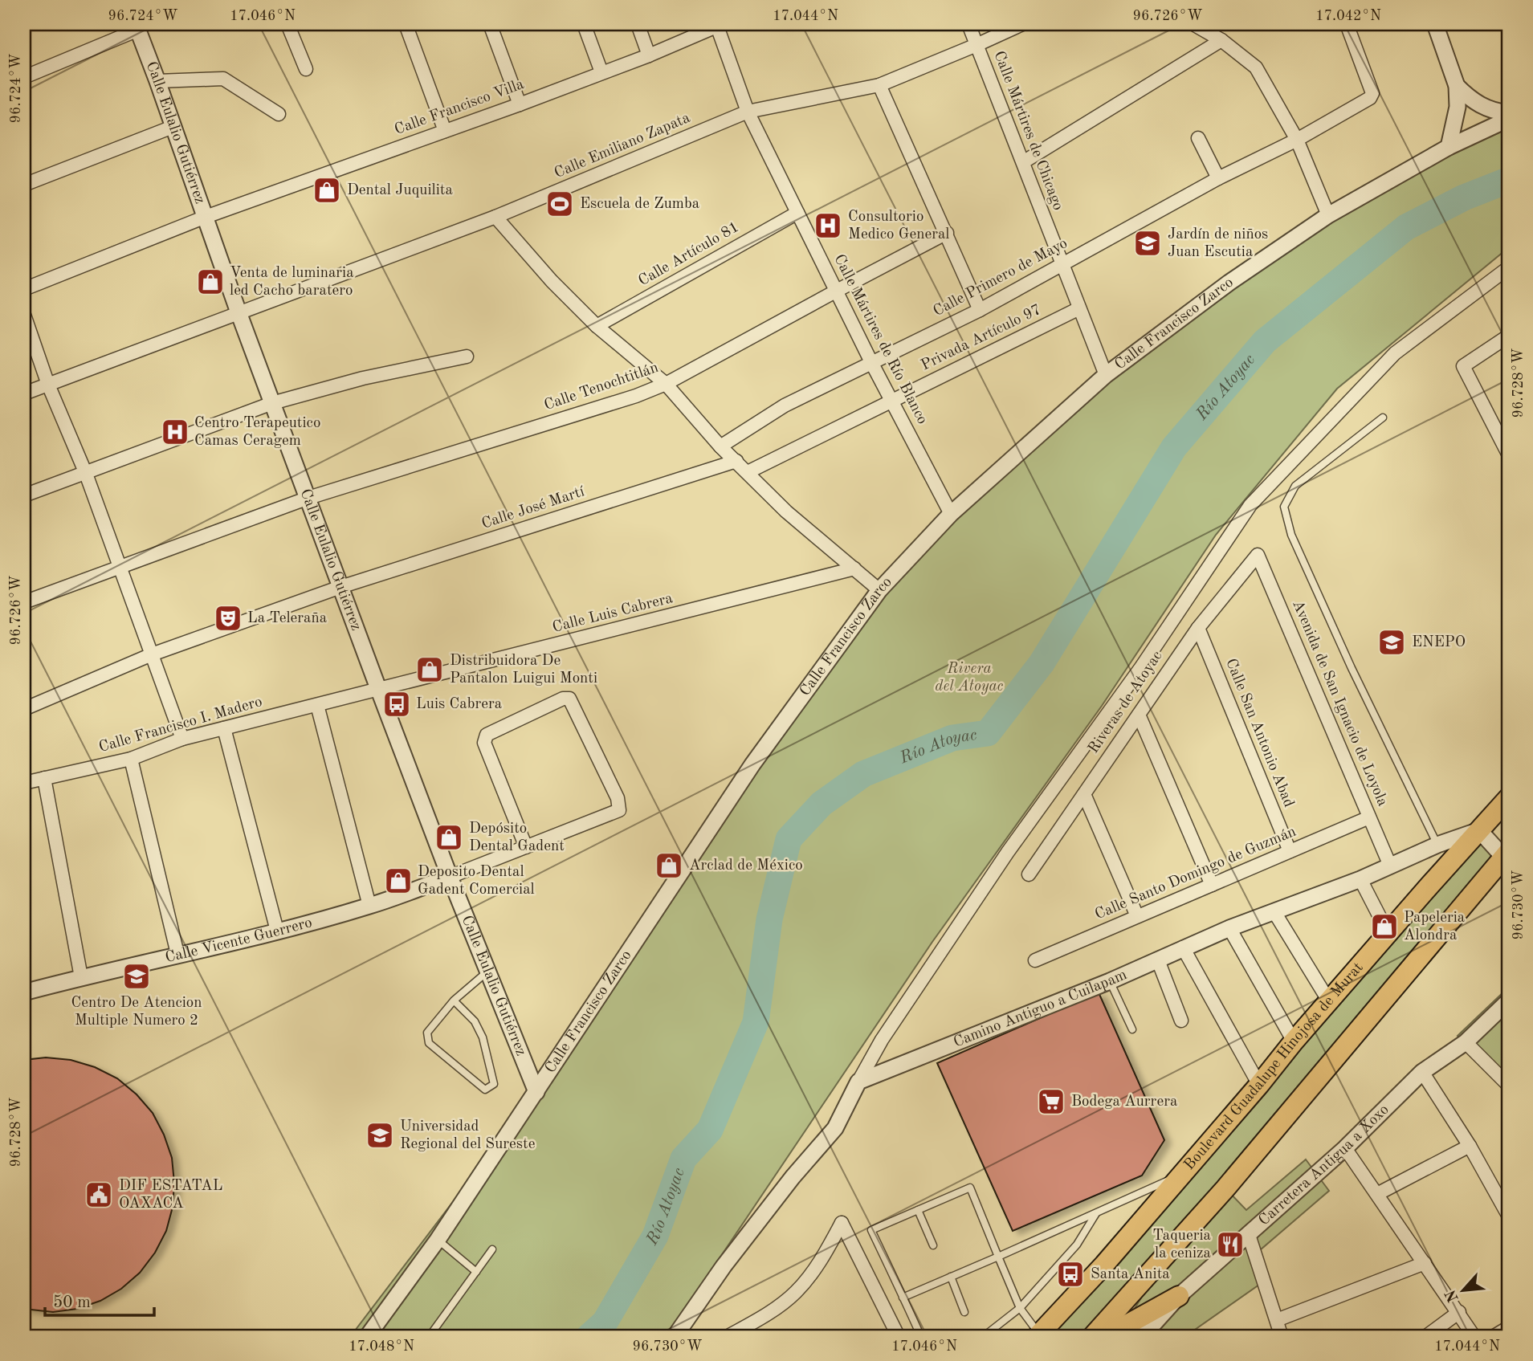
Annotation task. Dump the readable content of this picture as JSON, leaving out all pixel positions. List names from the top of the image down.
{
  "streets": {
    "main road": ["Boulevard Guadalupe Hinojosa de Murat"],
    "street": [
      "Calle Francisco Villa",
      "Calle Mártires de Chicago",
      "Calle Eulalio Gutiérrez",
      "Calle Emiliano Zapata",
      "Calle Artículo 81",
      "Calle Primero de Mayo",
      "Calle Francisco Zarco",
      "Privada Artículo 97",
      "Calle Mártires de Río Blanco",
      "Calle Tenochtitlán",
      "Calle José Martí",
      "Calle Luis Cabrera",
      "Riveras de Atoyac",
      "Avenida de San Ignacio de Loyola",
      "Calle Francisco I. Madero",
      "Calle San Antonio Abad",
      "Calle Santo Domingo de Guzmán",
      "Calle Vicente Guerrero",
      "Camino Antiguo a Cuilapam",
      "Carretera Antigua a Xoxo"
    ]
  },
  "crossings": [
    ["Calle Francisco Villa", "Calle Eulalio Gutiérrez"],
    ["Calle Francisco Villa", "Calle Mártires de Río Blanco"],
    ["Calle Mártires de Chicago", "Calle Emiliano Zapata"],
    ["Calle Mártires de Chicago", "Calle Primero de Mayo"],
    ["Calle Mártires de Chicago", "Calle Francisco Zarco"],
    ["Calle Mártires de Chicago", "Privada Artículo 97"],
    ["Calle Eulalio Gutiérrez", "Calle Emiliano Zapata"],
    ["Calle Eulalio Gutiérrez", "Calle Francisco Zarco"],
    ["Calle Eulalio Gutiérrez", "Calle Tenochtitlán"],
    ["Calle Eulalio Gutiérrez", "Calle José Martí"],
    ["Calle Eulalio Gutiérrez", "Calle Luis Cabrera"],
    ["Calle Eulalio Gutiérrez", "Calle Francisco I. Madero"],
    ["Calle Eulalio Gutiérrez", "Calle Vicente Guerrero"],
    ["Calle Emiliano Zapata", "Calle Mártires de Río Blanco"],
    ["Calle Artículo 81", "Calle Mártires de Río Blanco"],
    ["Calle Primero de Mayo", "Calle Mártires de Río Blanco"],
    ["Calle Francisco Zarco", "Calle Mártires de Río Blanco"],
    ["Privada Artículo 97", "Calle Mártires de Río Blanco"],
    ["Calle Mártires de Río Blanco", "Calle Tenochtitlán"],
    ["Calle Luis Cabrera", "Calle Francisco I. Madero"],
    ["Riveras de Atoyac", "Avenida de San Ignacio de Loyola"],
    ["Riveras de Atoyac", "Calle San Antonio Abad"],
    ["Avenida de San Ignacio de Loyola", "Calle Santo Domingo de Guzmán"],
    ["Avenida de San Ignacio de Loyola", "Camino Antiguo a Cuilapam"],
    ["Calle San Antonio Abad", "Calle Santo Domingo de Guzmán"],
    ["Camino Antiguo a Cuilapam", "Boulevard Guadalupe Hinojosa de Murat"]
  ],
  "water": ["Río Atoyac"],
  "parks": ["Rivera del Atoyac"],
  "places": {
    "shop": [
      "Dental Juquilita",
      "Venta de luminaria led Cacho baratero",
      "Distribuidora De Pantalon Luigui Monti",
      "Depósito Dental Gadent",
      "Arclad de México",
      "Deposito Dental Gadent Comercial",
      "Papeleria Alondra"
    ],
    "sports": ["Escuela de Zumba"],
    "hospital": ["Consultorio Medico General", "Centro Terapeutico Camas Ceragem"],
    "school or university": [
      "Jardín de niños Juan Escutia",
      "ENEPO",
      "Centro De Atencion Multiple Numero 2",
      "Universidad Regional del Sureste"
    ],
    "theatre": ["La Teleraña"],
    "bus stop": ["Luis Cabrera", "Santa Anita"],
    "supermarket": ["Bodega Aurrera"],
    "public building": ["DIF ESTATAL OAXACA"],
    "restaurant": ["Taqueria la ceniza"]
  },
  "scale_bar": "50 m",
  "north": "bottom left",
  "coordinates": [
    "96.724°W",
    "17.046°N",
    "17.044°N",
    "96.726°W",
    "17.042°N",
    "96.728°W",
    "96.730°W",
    "17.048°N"
  ]
}
